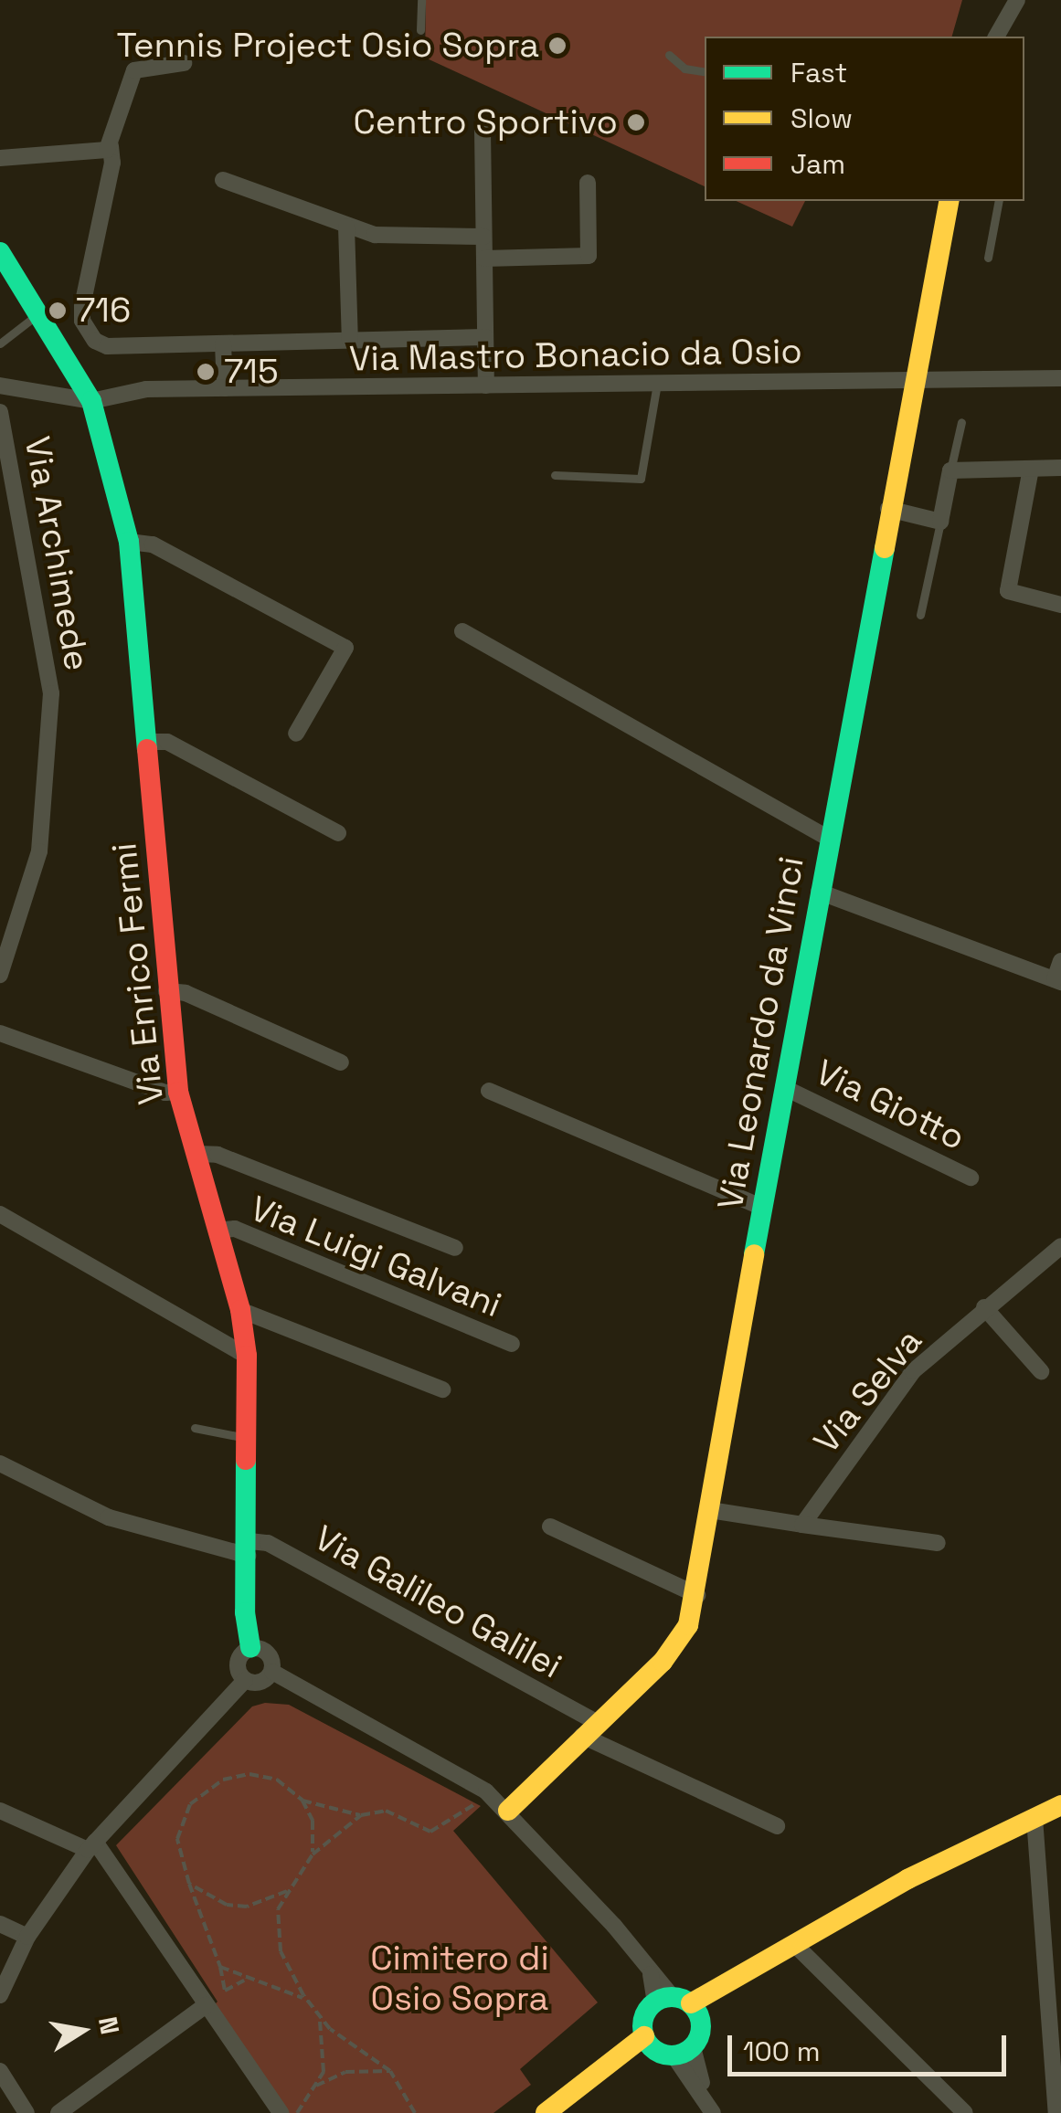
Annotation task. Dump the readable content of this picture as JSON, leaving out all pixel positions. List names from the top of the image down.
{
  "streets": {
    "street": [
      "Via Mastro Bonacio da Osio",
      "Via Archimede",
      "Via Enrico Fermi",
      "Via Leonardo da Vinci",
      "Via Giotto",
      "Via Luigi Galvani",
      "Via Selva",
      "Via Galileo Galilei"
    ]
  },
  "crossings": [
    ["Via Mastro Bonacio da Osio", "Via Archimede"],
    ["Via Mastro Bonacio da Osio", "Via Enrico Fermi"],
    ["Via Mastro Bonacio da Osio", "Via Leonardo da Vinci"],
    ["Via Archimede", "Via Enrico Fermi"],
    ["Via Enrico Fermi", "Via Luigi Galvani"],
    ["Via Enrico Fermi", "Via Galileo Galilei"],
    ["Via Leonardo da Vinci", "Via Giotto"],
    ["Via Leonardo da Vinci", "Via Galileo Galilei"]
  ],
  "parks": ["Cimitero di Osio Sopra"],
  "places": [
    "Tennis Project Osio Sopra",
    "Centro Sportivo",
    "716",
    "715"
  ],
  "legend": ["Fast", "Slow", "Jam"],
  "scale_bar": "100 m",
  "north": "right"
}
